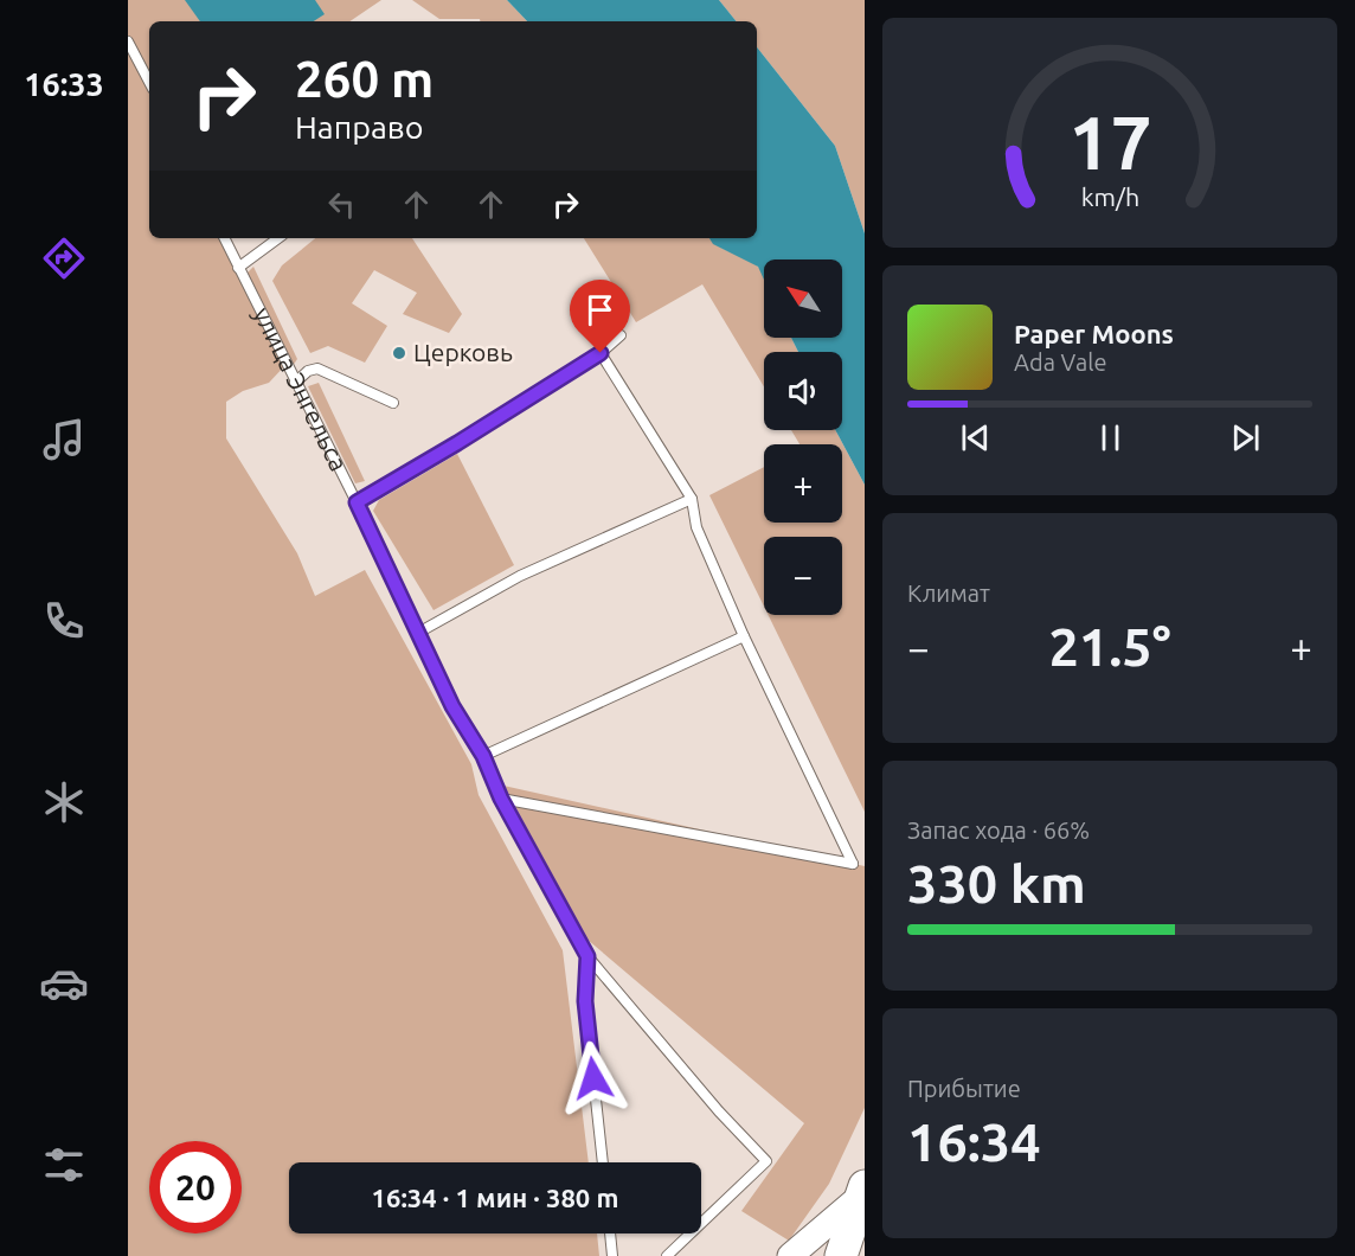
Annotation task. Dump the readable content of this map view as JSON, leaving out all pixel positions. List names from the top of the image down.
{
  "streets": {
    "lane": ["улица Энгельса"]
  },
  "places": ["Церковь"],
  "north": "top left",
  "page": {
    "tabs": "16:33",
    "turn": ["260 m", "Направо"],
    "map_buttons": ["+", "−"],
    "song": ["Paper Moons", "Ada Vale"],
    "tile": [
      "Климат",
      ["Запас хода · 66%", "330 km"],
      ["Прибытие", "16:34"]
    ],
    "heat": ["−", "21.5°", "+"],
    "limit": "20",
    "trip": "16:34 · 1 мин · 380 m",
    "gauge": ["17", "km/h"]
  }
}
